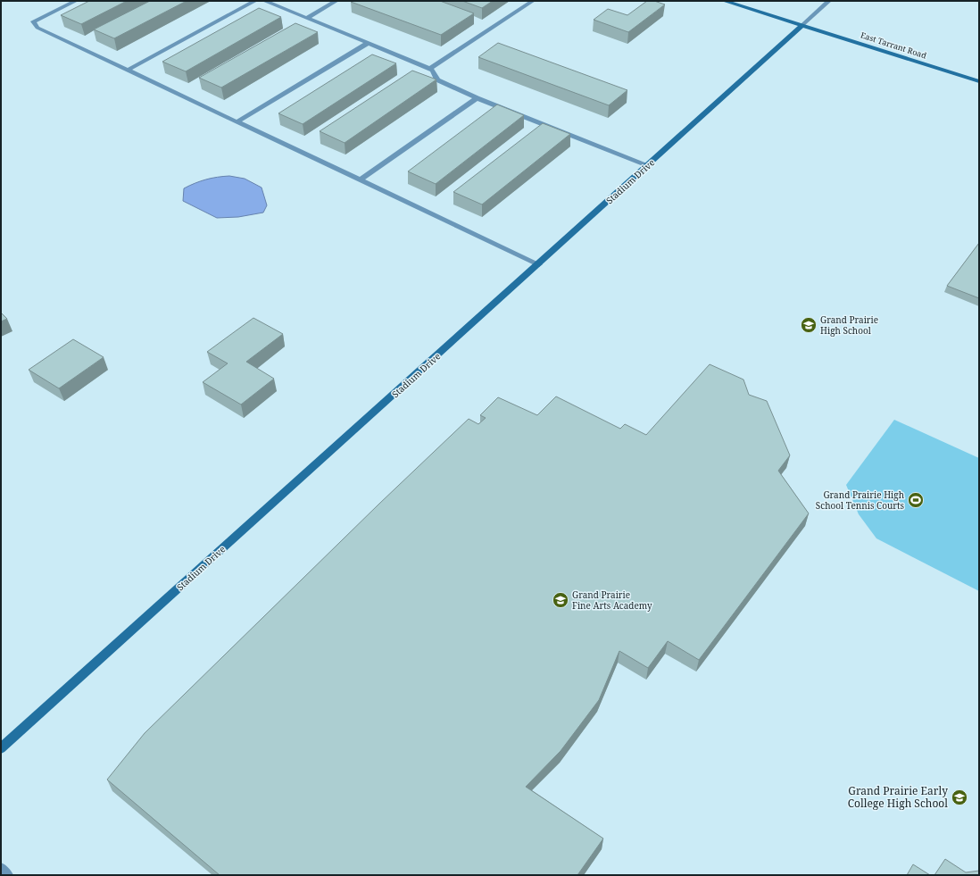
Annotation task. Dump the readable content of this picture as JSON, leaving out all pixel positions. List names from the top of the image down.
{
  "streets": {
    "street": ["East Tarrant Road", "Stadium Drive"]
  },
  "crossings": [
    ["East Tarrant Road", "Stadium Drive"]
  ],
  "places": {
    "school or university": ["Grand Prairie High School", "Grand Prairie Fine Arts Academy", "Grand Prairie Early College High School"],
    "sports": ["Grand Prairie High School Tennis Courts"]
  }
}
